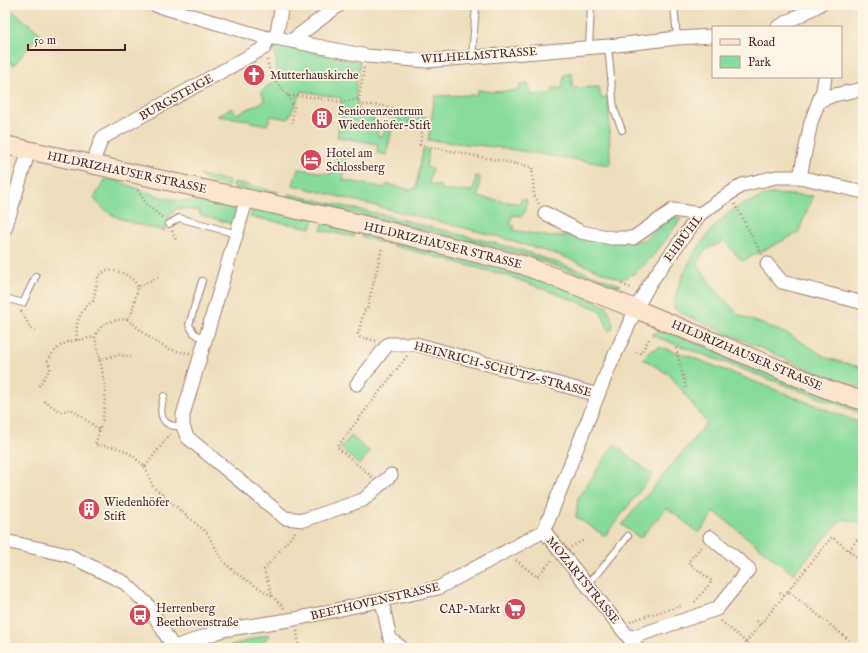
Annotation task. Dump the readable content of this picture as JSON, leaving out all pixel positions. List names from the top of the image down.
{
  "streets": {
    "main road": ["HILDRIZHAUSER STRASSE"],
    "street": [
      "WILHELMSTRASSE",
      "BURGSTEIGE",
      "EHBÜHL",
      "HEINRICH-SCHÜTZ-STRASSE",
      "MOZARTSTRASSE",
      "BEETHOVENSTRASSE"
    ]
  },
  "crossings": [
    ["WILHELMSTRASSE", "BURGSTEIGE"],
    ["BURGSTEIGE", "HILDRIZHAUSER STRASSE"],
    ["HILDRIZHAUSER STRASSE", "EHBÜHL"],
    ["MOZARTSTRASSE", "BEETHOVENSTRASSE"]
  ],
  "places": {
    "church": ["Mutterhauskirche"],
    "building": ["Seniorenzentrum Wiedenhöfer-Stift", "Wiedenhöfer Stift"],
    "hotel": ["Hotel am Schlossberg"],
    "supermarket": ["CAP-Markt"],
    "bus stop": ["Herrenberg Beethovenstraße"]
  },
  "legend": ["Road", "Park"],
  "scale_bar": "50 m"
}
